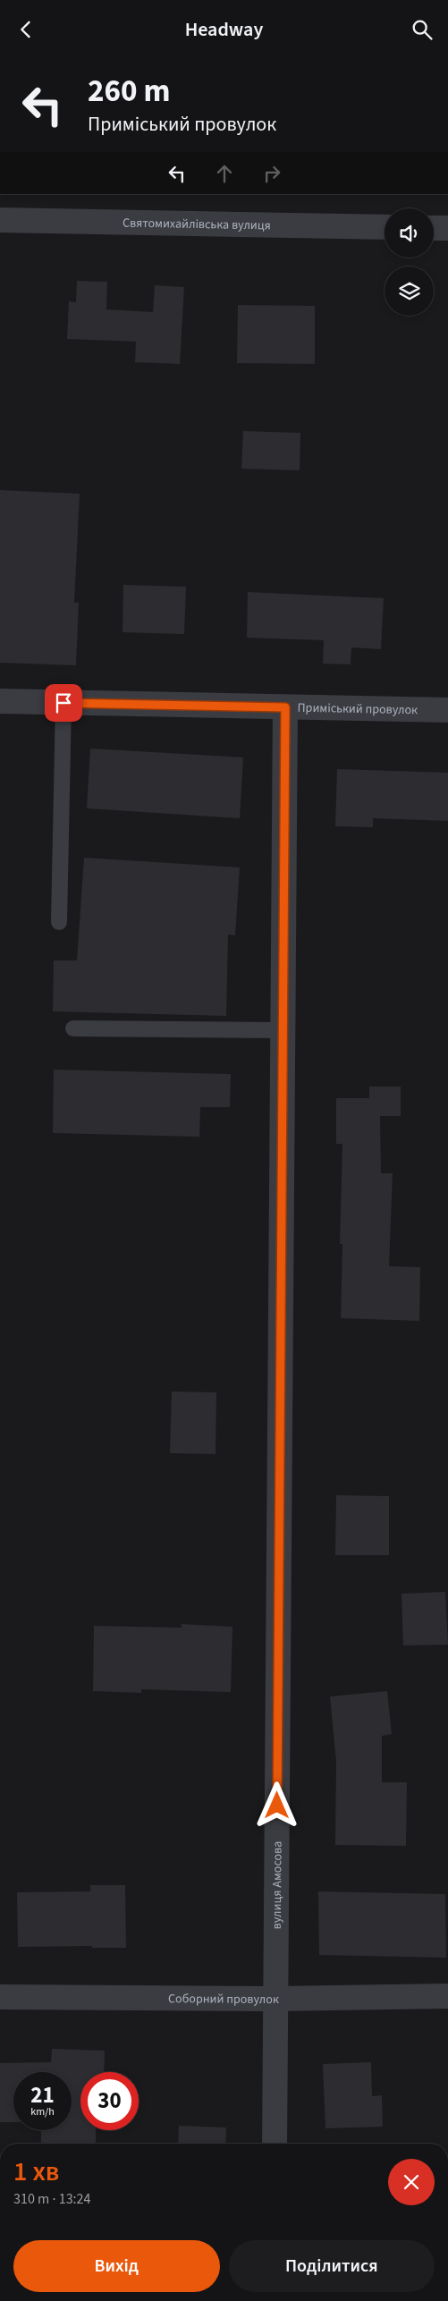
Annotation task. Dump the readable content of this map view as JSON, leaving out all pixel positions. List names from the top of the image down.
{
  "streets": {
    "street": [
      "Святомихайлівська вулиця",
      "Приміський провулок",
      "вулиця Амосова",
      "Соборний провулок"
    ]
  },
  "crossings": [
    ["Приміський провулок", "вулиця Амосова"],
    ["вулиця Амосова", "Соборний провулок"]
  ],
  "page": {
    "header": "Headway",
    "turn": ["260 m", "Приміський провулок"],
    "speed": "21 km/h",
    "limit": "30",
    "heading": ["1 хв", "310 m · 13:24"],
    "buttons": ["Вихід", "Поділитися"]
  }
}
